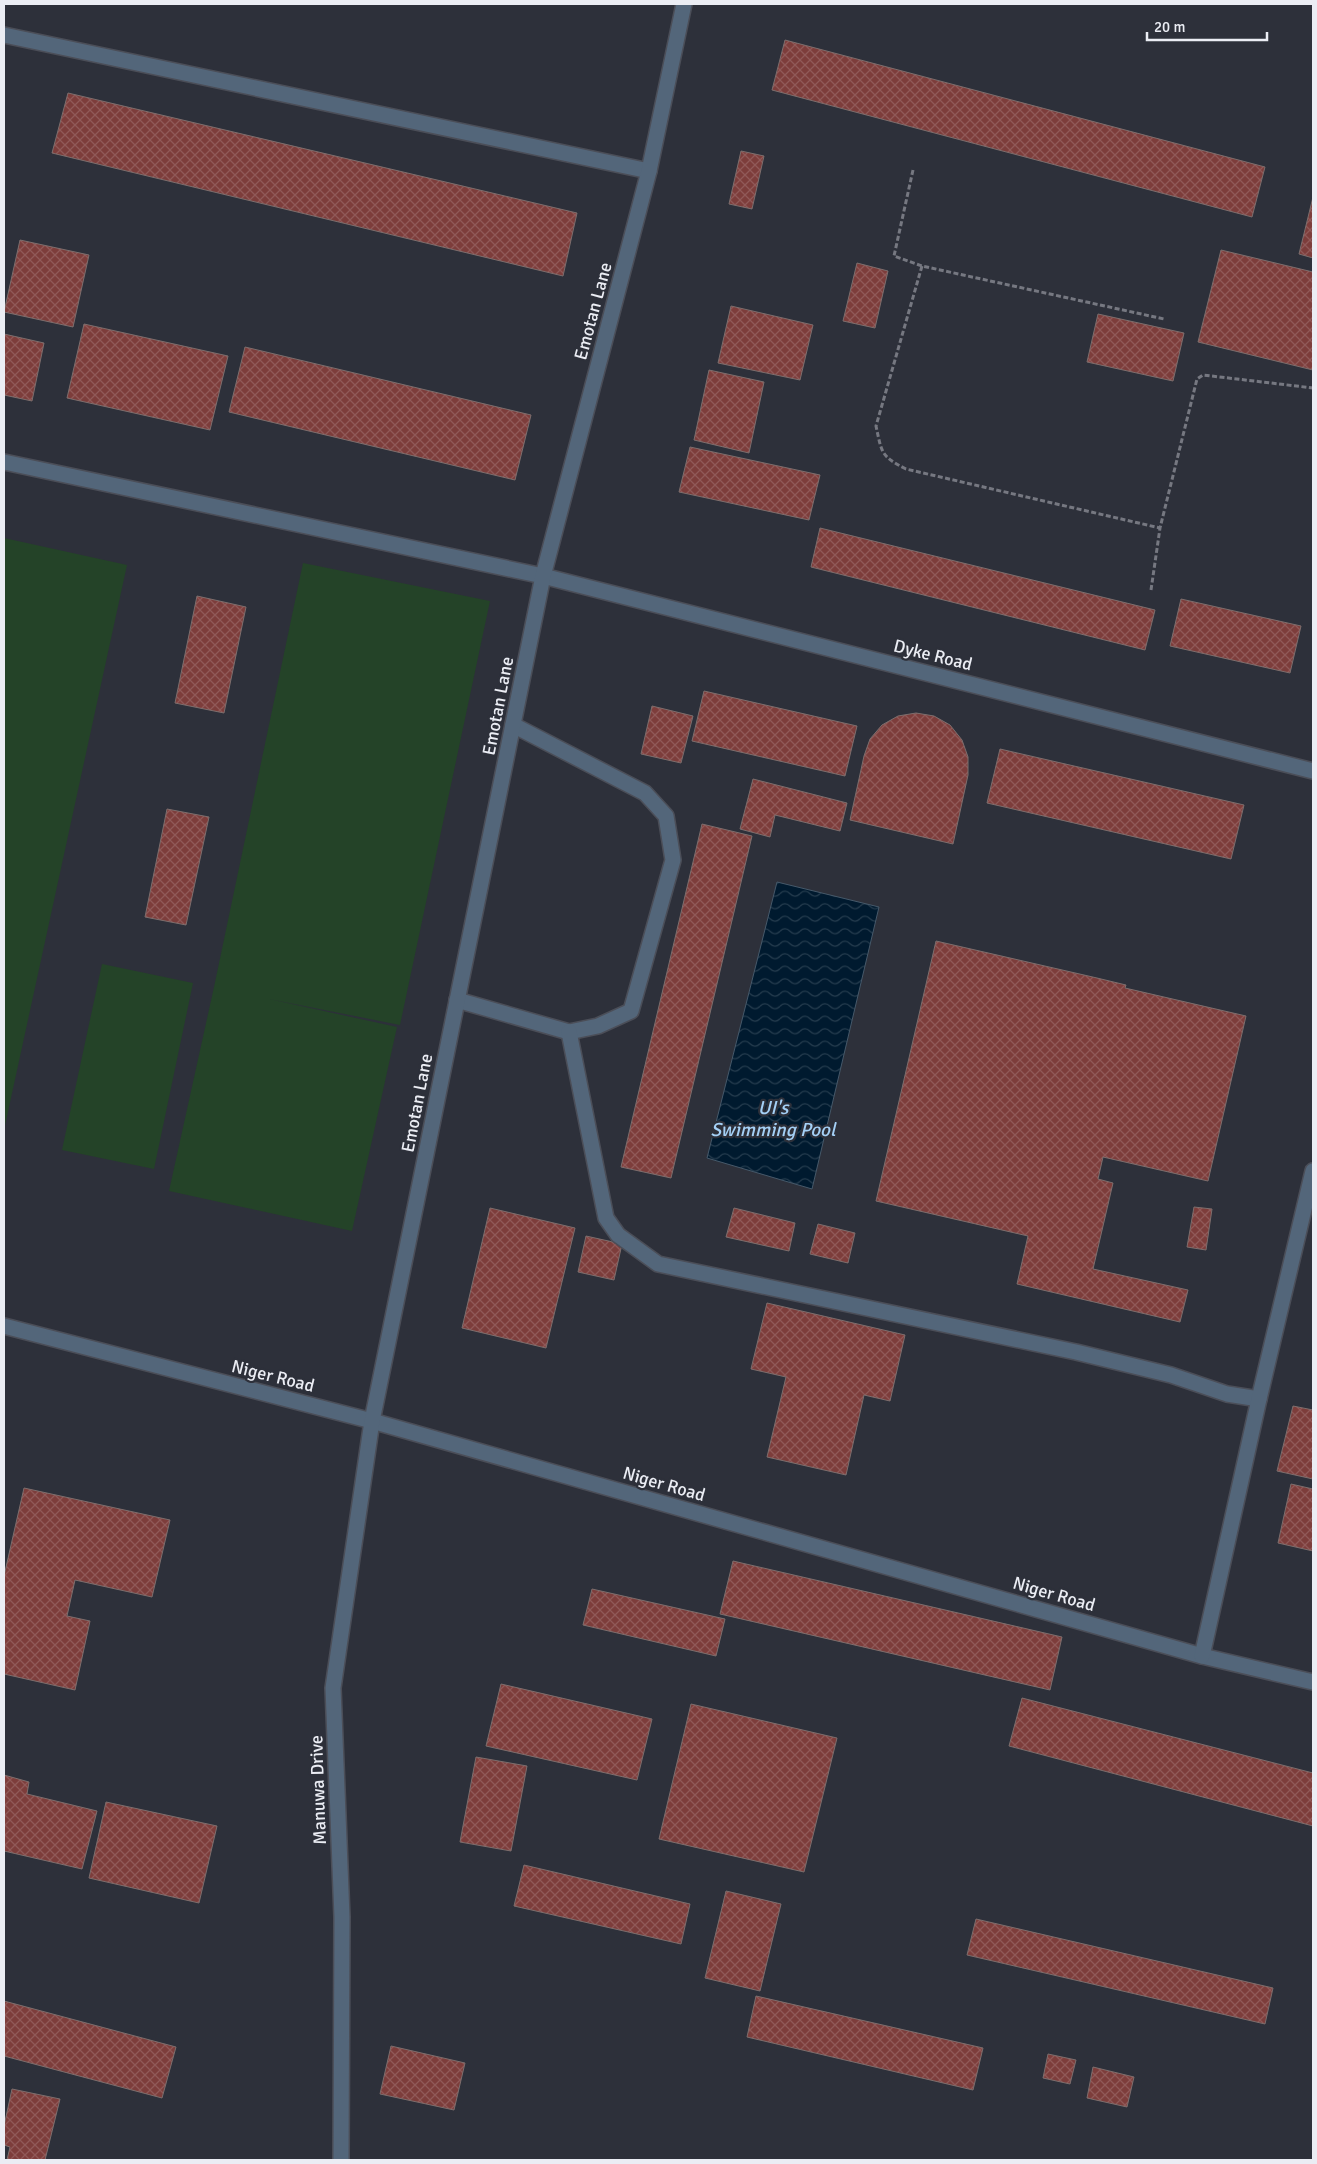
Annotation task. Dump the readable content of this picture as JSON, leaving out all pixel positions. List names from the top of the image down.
{
  "streets": {
    "street": [
      "Emotan Lane",
      "Dyke Road",
      "Niger Road",
      "Manuwa Drive"
    ]
  },
  "crossings": [
    ["Emotan Lane", "Dyke Road"],
    ["Emotan Lane", "Niger Road"],
    ["Emotan Lane", "Manuwa Drive"],
    ["Niger Road", "Manuwa Drive"]
  ],
  "water": ["UI's Swimming Pool"],
  "scale_bar": "20 m"
}
